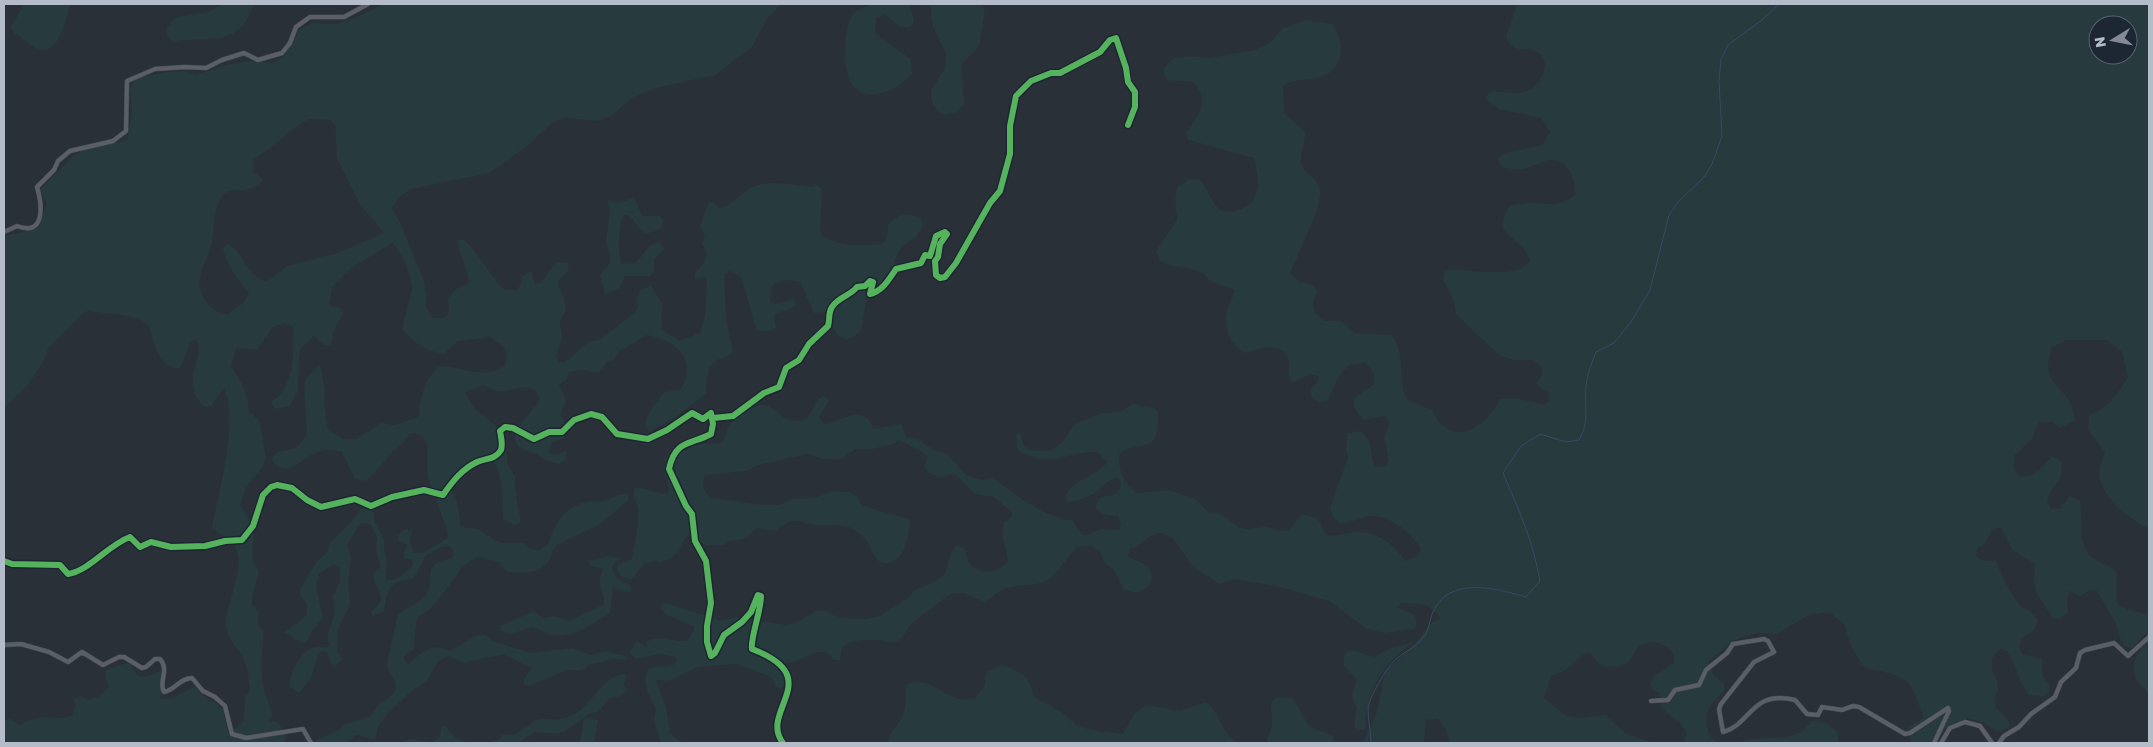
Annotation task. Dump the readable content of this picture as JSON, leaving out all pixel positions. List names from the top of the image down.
{
  "north": "left"
}
